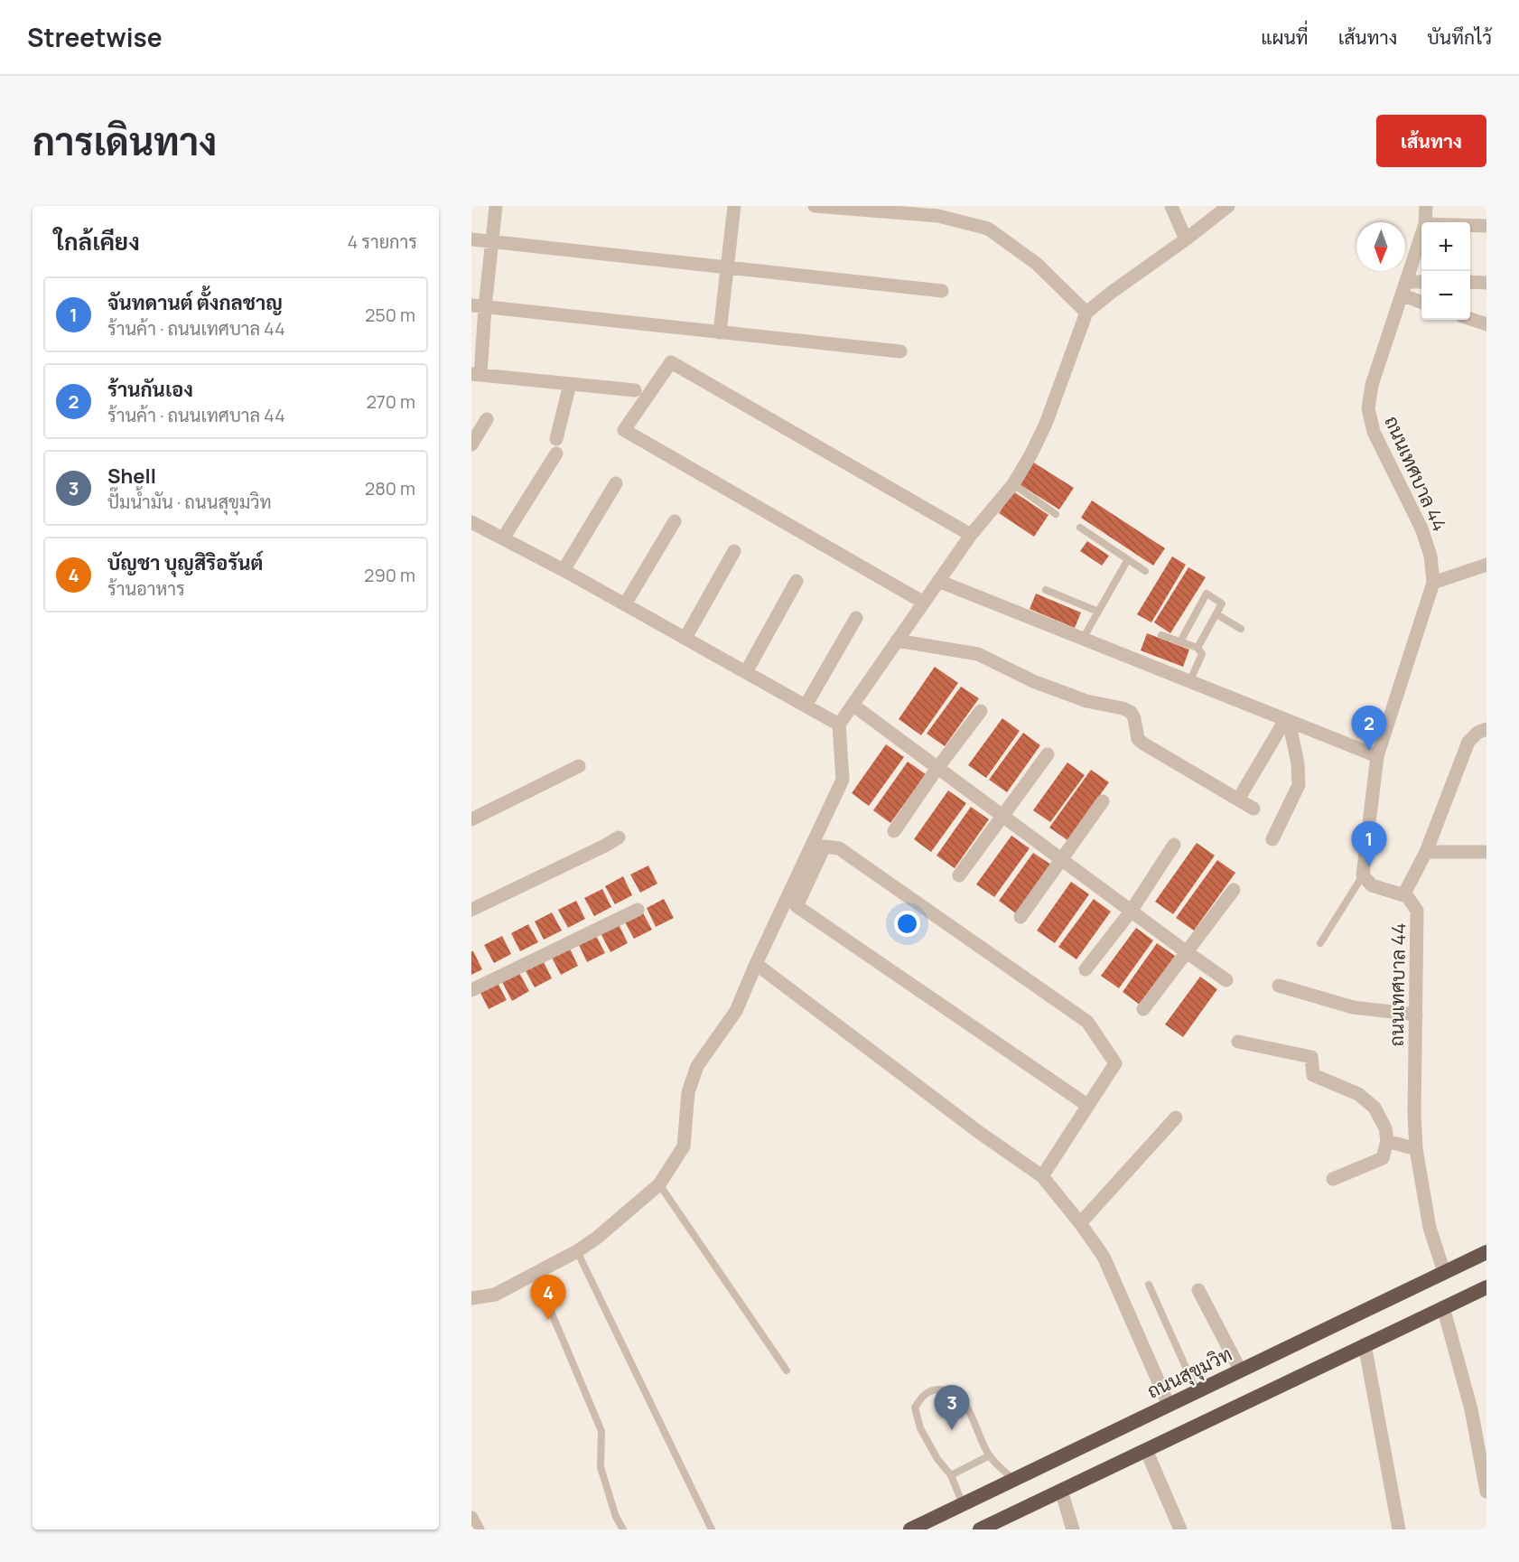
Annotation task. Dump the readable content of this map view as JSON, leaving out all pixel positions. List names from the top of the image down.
{
  "streets": {
    "highway": ["ถนนสุขุมวิท"],
    "street": ["ถนนเทศบาล 44"]
  },
  "crossings": [
    ["ถนนเทศบาล 44", "ถนนสุขุมวิท"]
  ],
  "north": "bottom",
  "page": {
    "header": "Streetwise",
    "nav": ["แผนที่", "เส้นทาง", "บันทึกไว้"],
    "title": "การเดินทาง",
    "buttons": "เส้นทาง",
    "heading": ["ใกล้เคียง", "4 รายการ"],
    "map_buttons": ["+", "−"],
    "list": [
      {
        "mark": "1",
        "name": "จันทดานต์ ตั้งกลชาญ",
        "note": "ร้านค้า · ถนนเทศบาล 44",
        "value": "250 m"
      },
      {
        "mark": "2",
        "name": "ร้านกันเอง",
        "note": "ร้านค้า · ถนนเทศบาล 44",
        "value": "270 m"
      },
      {
        "mark": "3",
        "name": "Shell",
        "note": "ปั๊มน้ำมัน · ถนนสุขุมวิท",
        "value": "280 m"
      },
      {
        "mark": "4",
        "name": "บัญชา บุญสิริอรันต์",
        "note": "ร้านอาหาร",
        "value": "290 m"
      }
    ],
    "pins": [
      "2",
      "1",
      "4",
      "3"
    ]
  }
}
